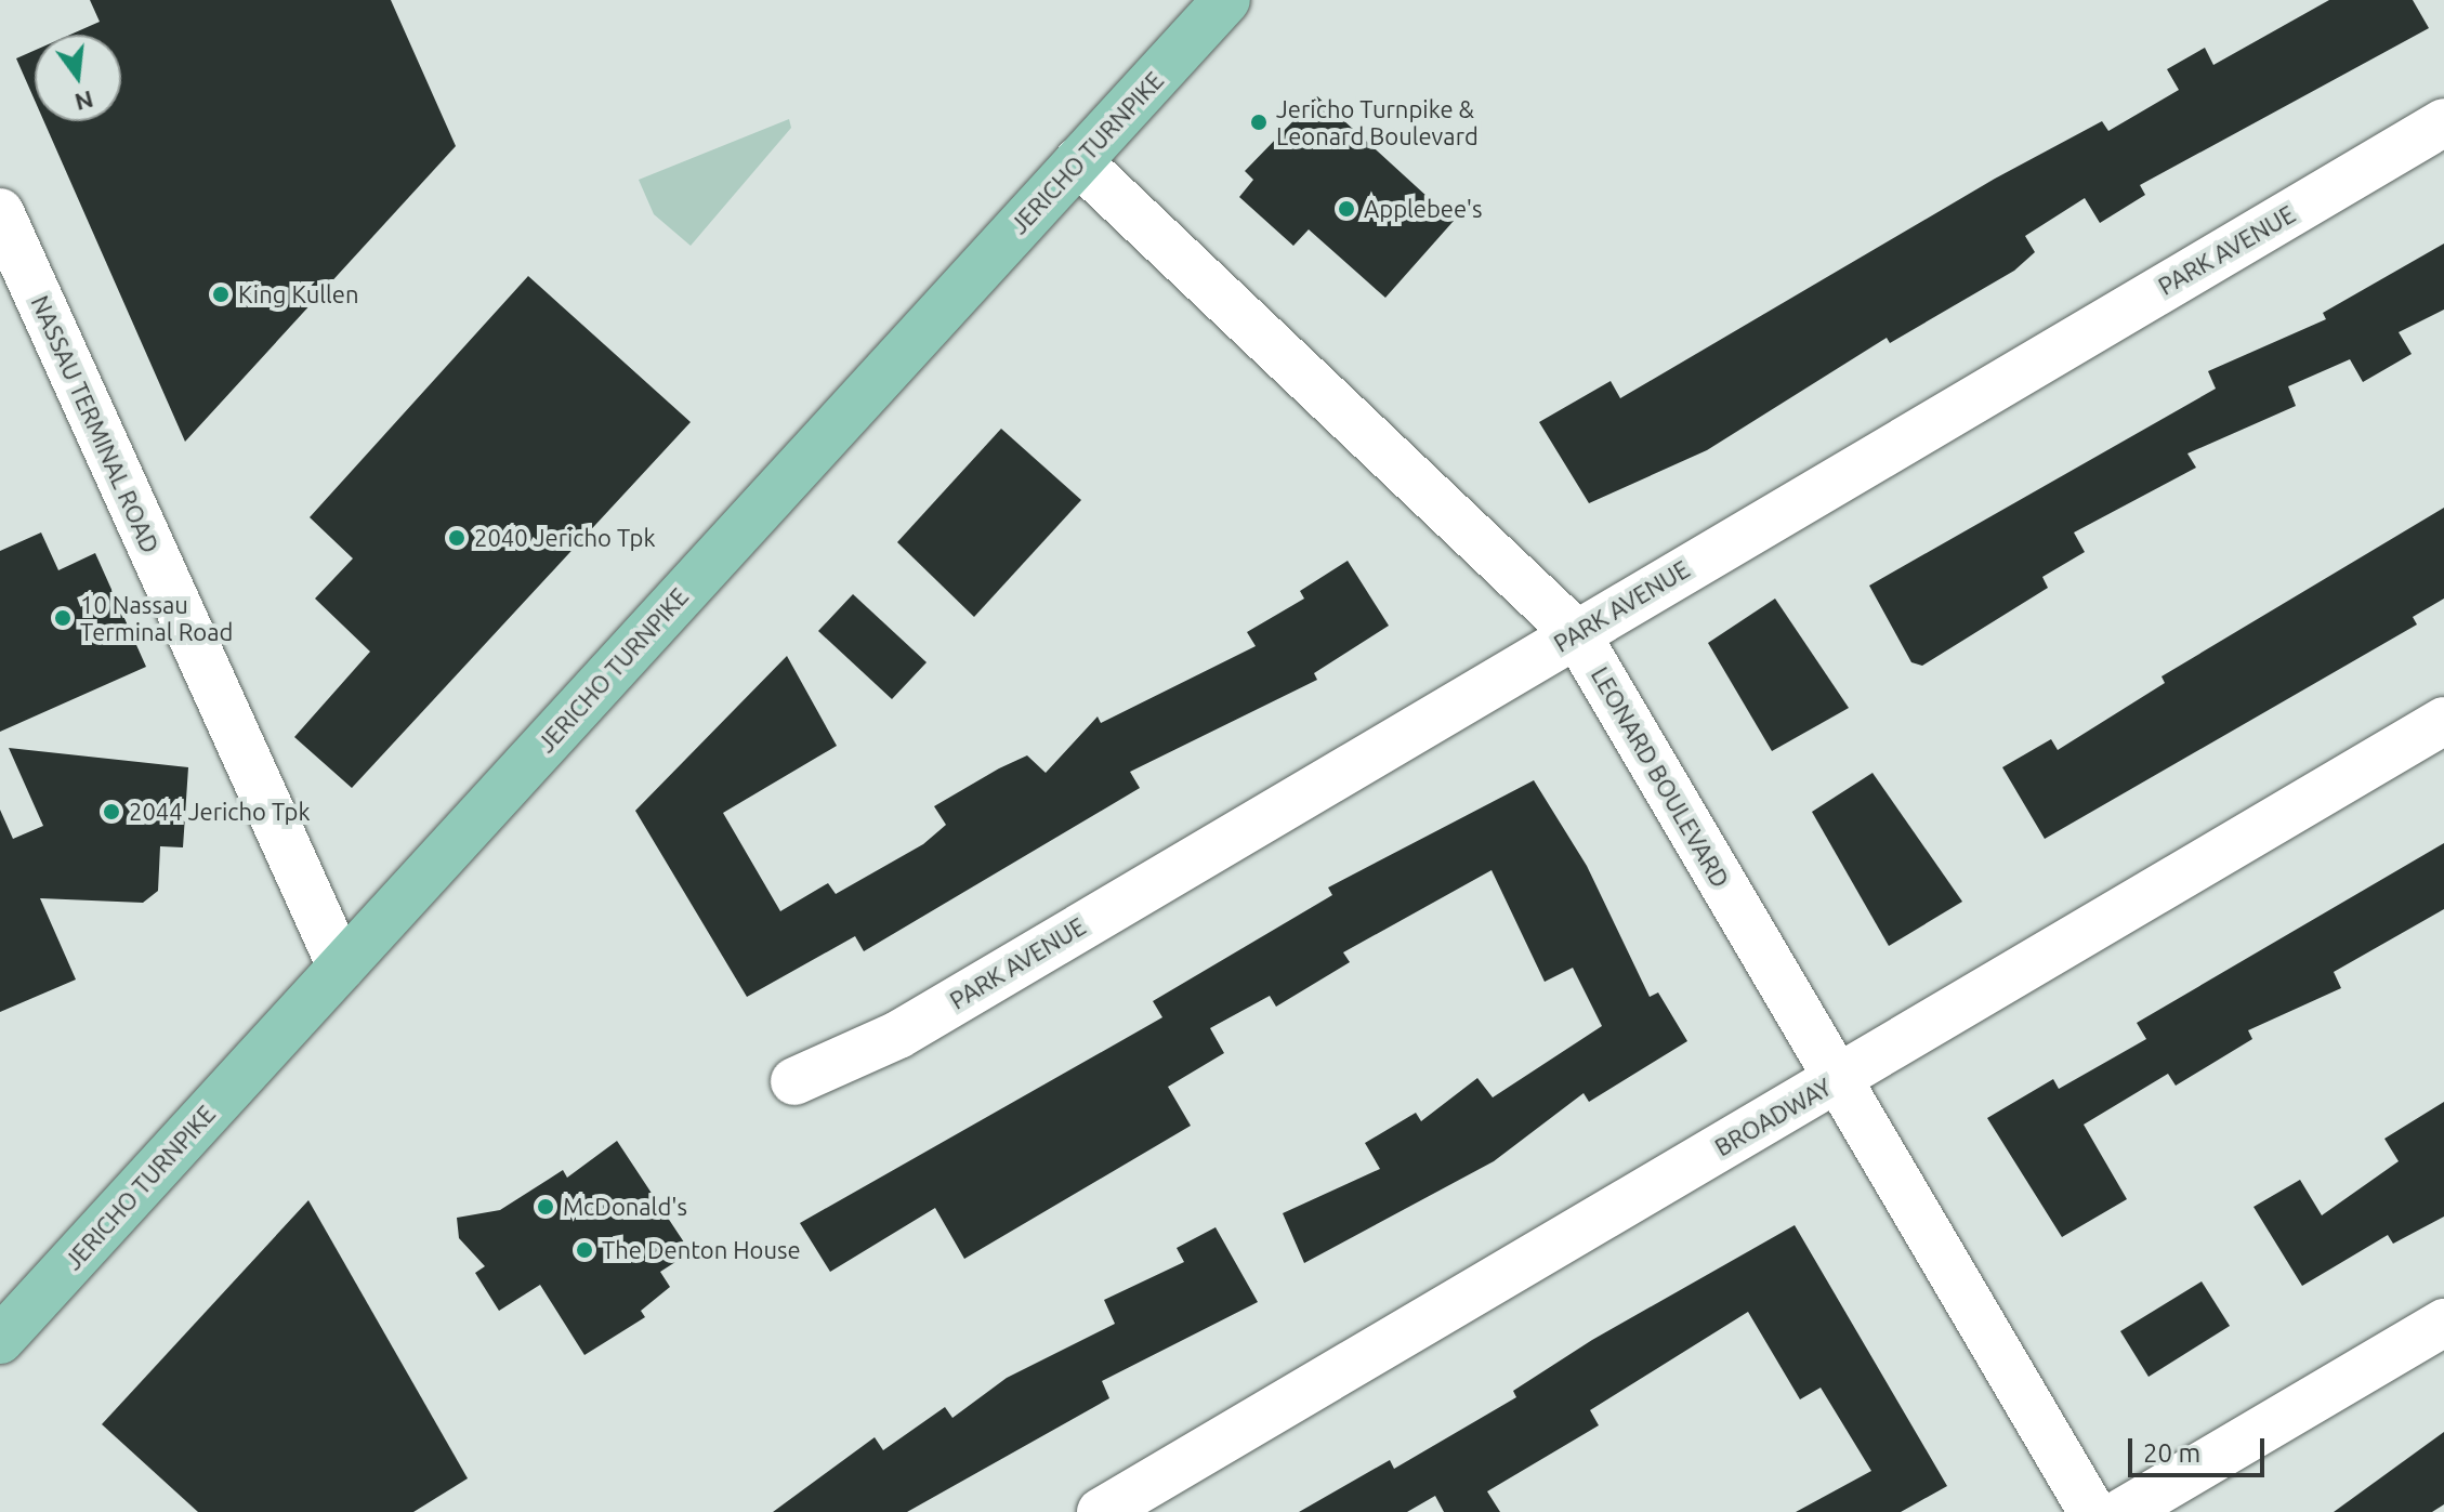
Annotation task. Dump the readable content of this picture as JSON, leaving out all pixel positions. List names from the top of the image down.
{
  "streets": {
    "main road": ["JERICHO TURNPIKE"],
    "street": [
      "PARK AVENUE",
      "NASSAU TERMINAL ROAD",
      "LEONARD BOULEVARD",
      "BROADWAY"
    ]
  },
  "crossings": [
    ["JERICHO TURNPIKE", "NASSAU TERMINAL ROAD"],
    ["JERICHO TURNPIKE", "LEONARD BOULEVARD"],
    ["PARK AVENUE", "LEONARD BOULEVARD"],
    ["LEONARD BOULEVARD", "BROADWAY"]
  ],
  "places": [
    "Jericho Turnpike & Leonard Boulevard",
    "Applebee's",
    "King Kullen",
    "2040 Jericho Tpk",
    "10 Nassau Terminal Road",
    "2044 Jericho Tpk",
    "McDonald's",
    "The Denton House"
  ],
  "scale_bar": "20 m",
  "north": "bottom"
}
